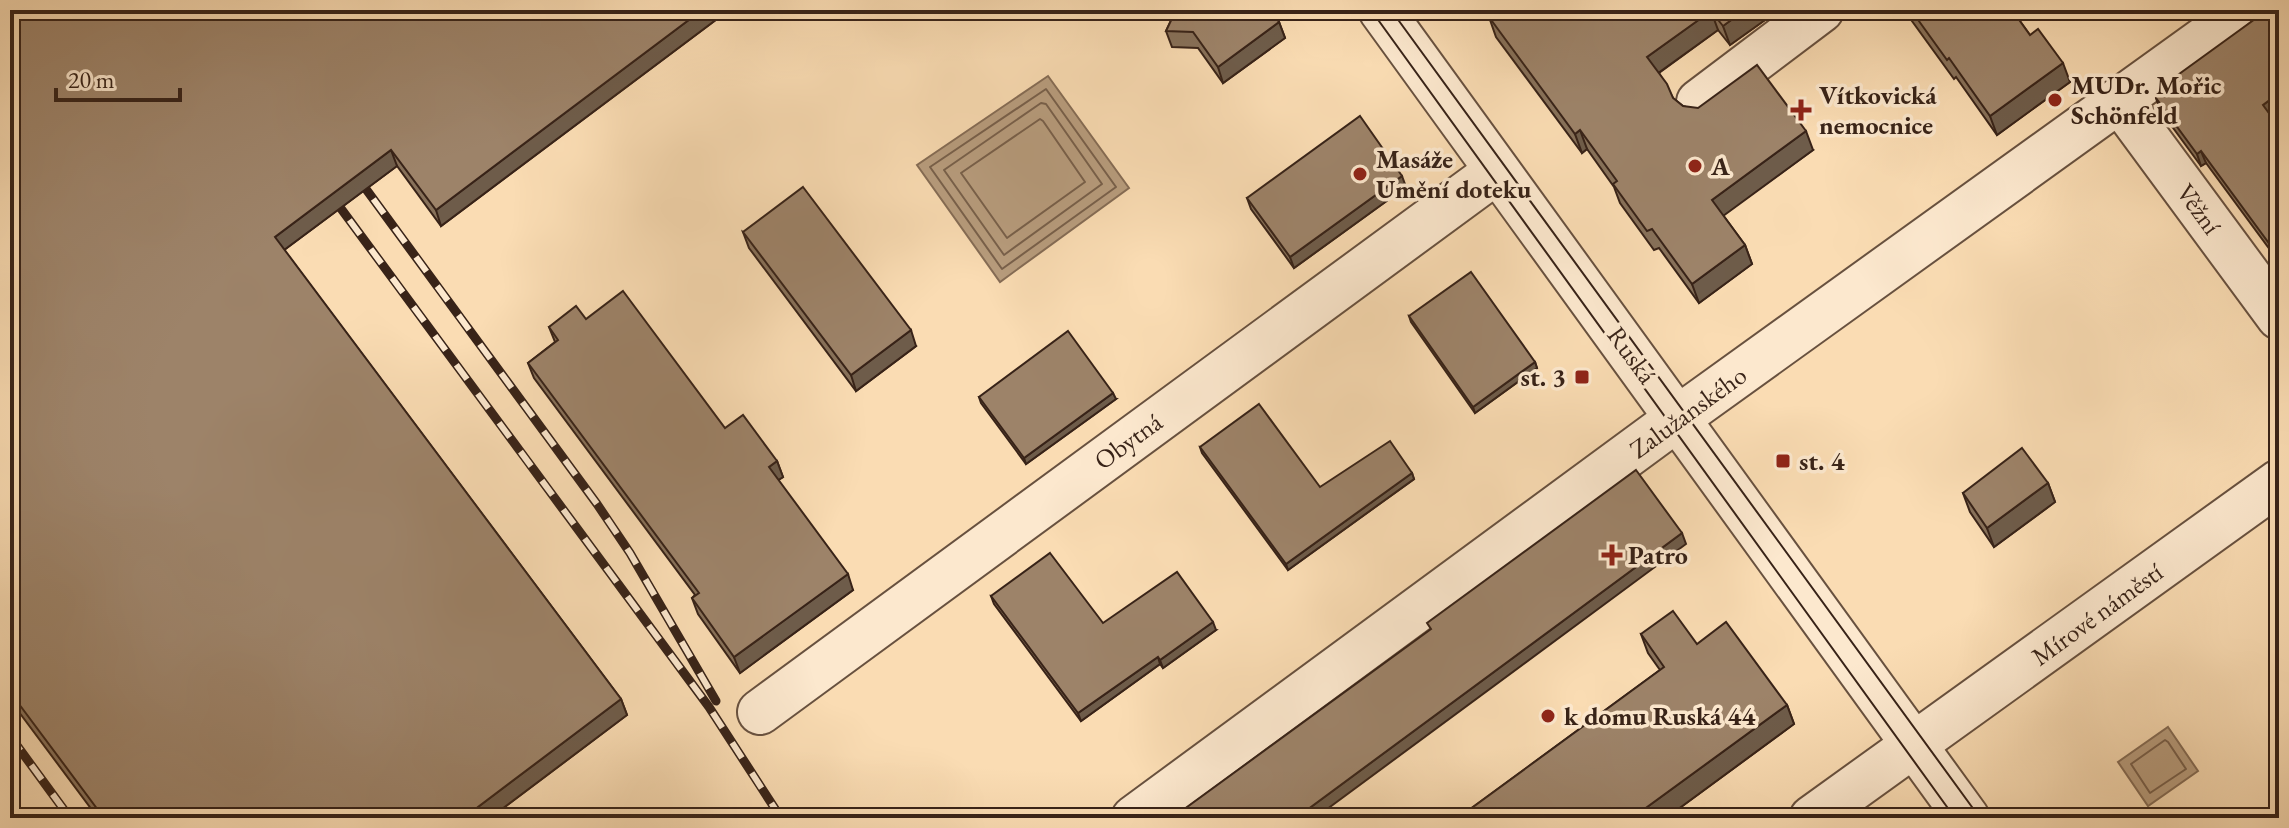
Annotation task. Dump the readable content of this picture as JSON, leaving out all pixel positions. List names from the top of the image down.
{
  "streets": {
    "street": [
      "Věžní",
      "Ruská",
      "Zalužanského",
      "Obytná",
      "Mírové náměstí"
    ]
  },
  "crossings": [
    ["Věžní", "Zalužanského"],
    ["Ruská", "Zalužanského"],
    ["Ruská", "Obytná"],
    ["Ruská", "Mírové náměstí"]
  ],
  "places": {
    "other": [
      "MUDr. Mořic Schönfeld",
      "A",
      "Masáže Umění doteku",
      "k domu Ruská 44"
    ],
    "health": ["Vítkovická nemocnice", "Patro"],
    "transit": ["st. 3", "st. 4"]
  },
  "scale_bar": "20 m"
}
